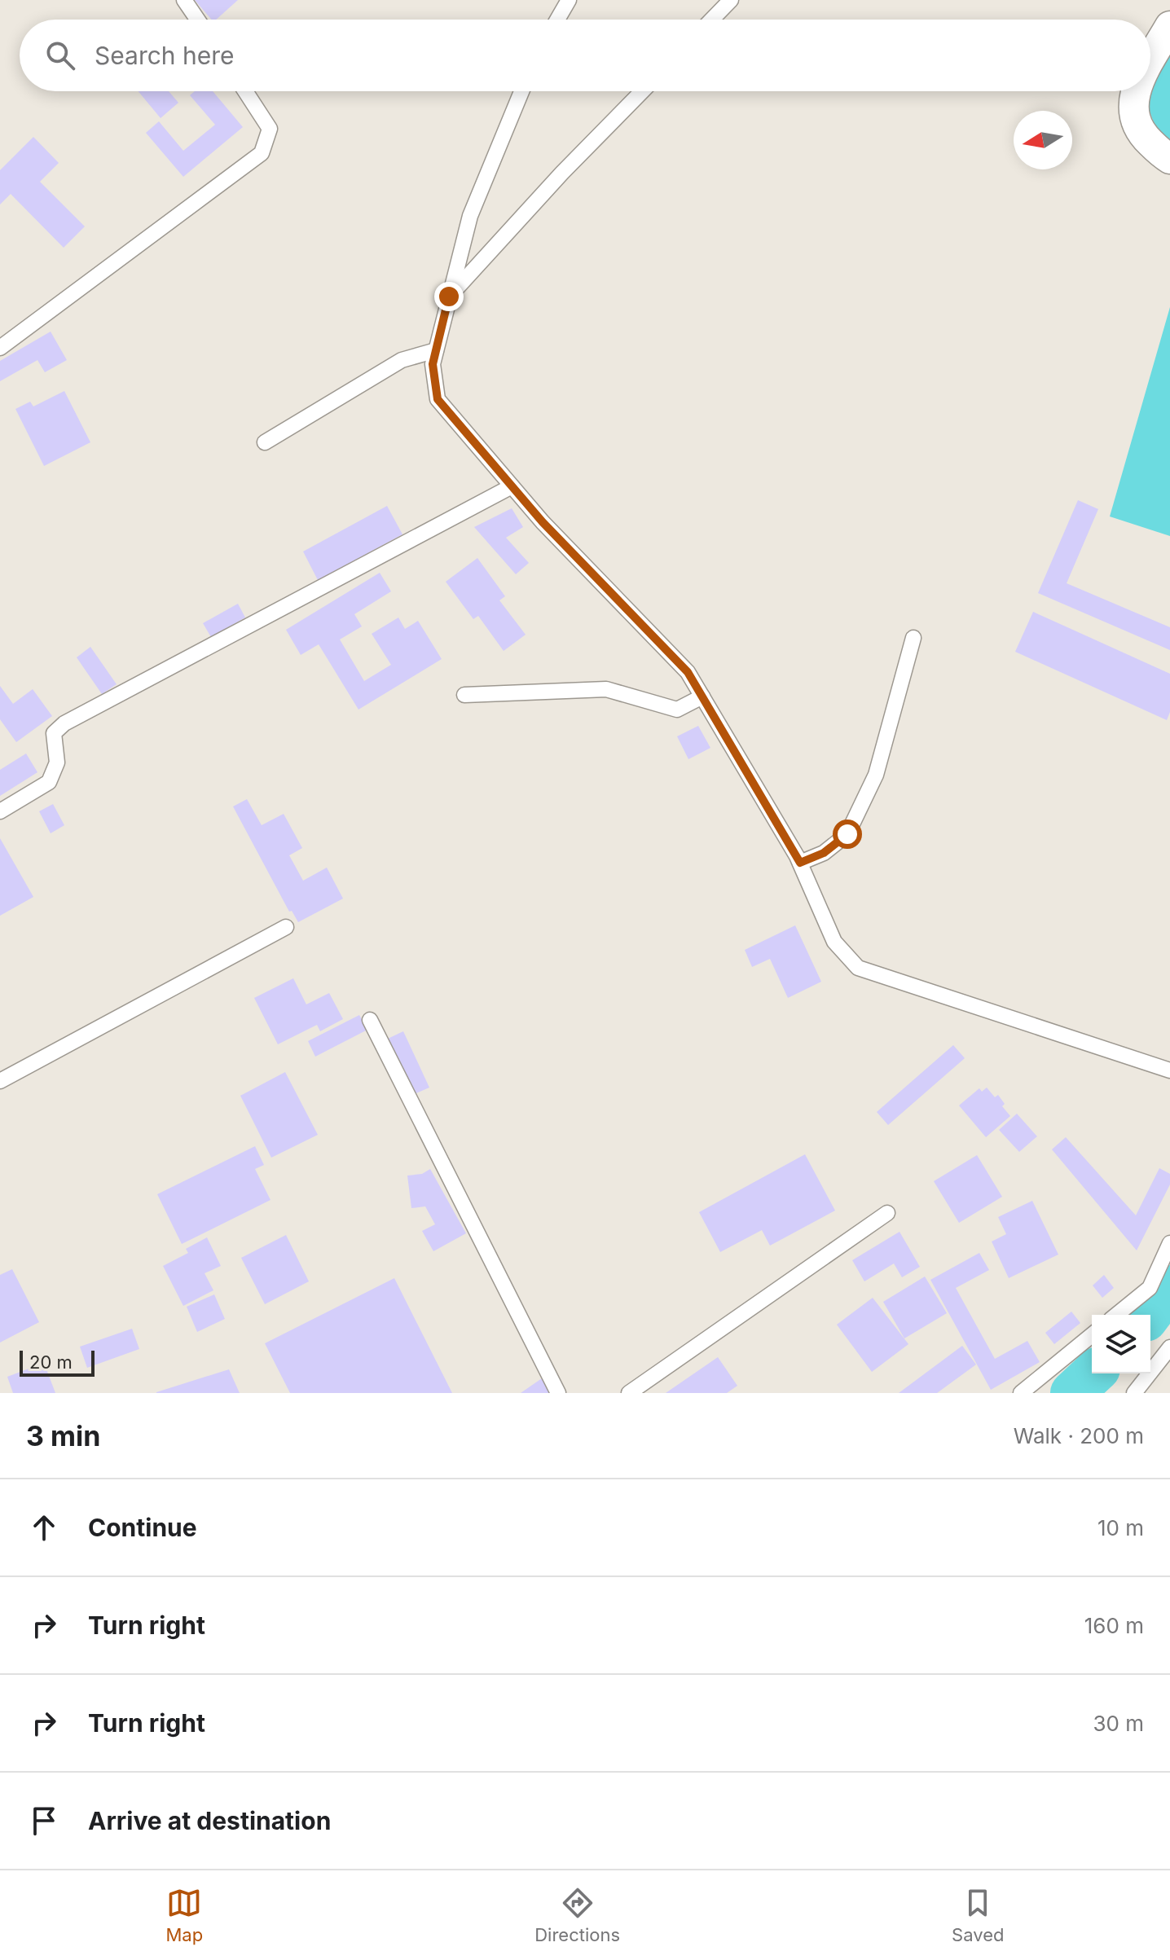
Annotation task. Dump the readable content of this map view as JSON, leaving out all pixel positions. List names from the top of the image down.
{
  "scale_bar": "20 m",
  "north": "left",
  "page": {
    "search": "Search here",
    "scale": "20 m",
    "heading": ["3 min", "Walk · 200 m"],
    "list": [
      ["Continue", "10 m"],
      ["Turn right", "160 m"],
      ["Turn right", "30 m"],
      "Arrive at destination"
    ],
    "nav": ["Map", "Directions", "Saved"]
  }
}
